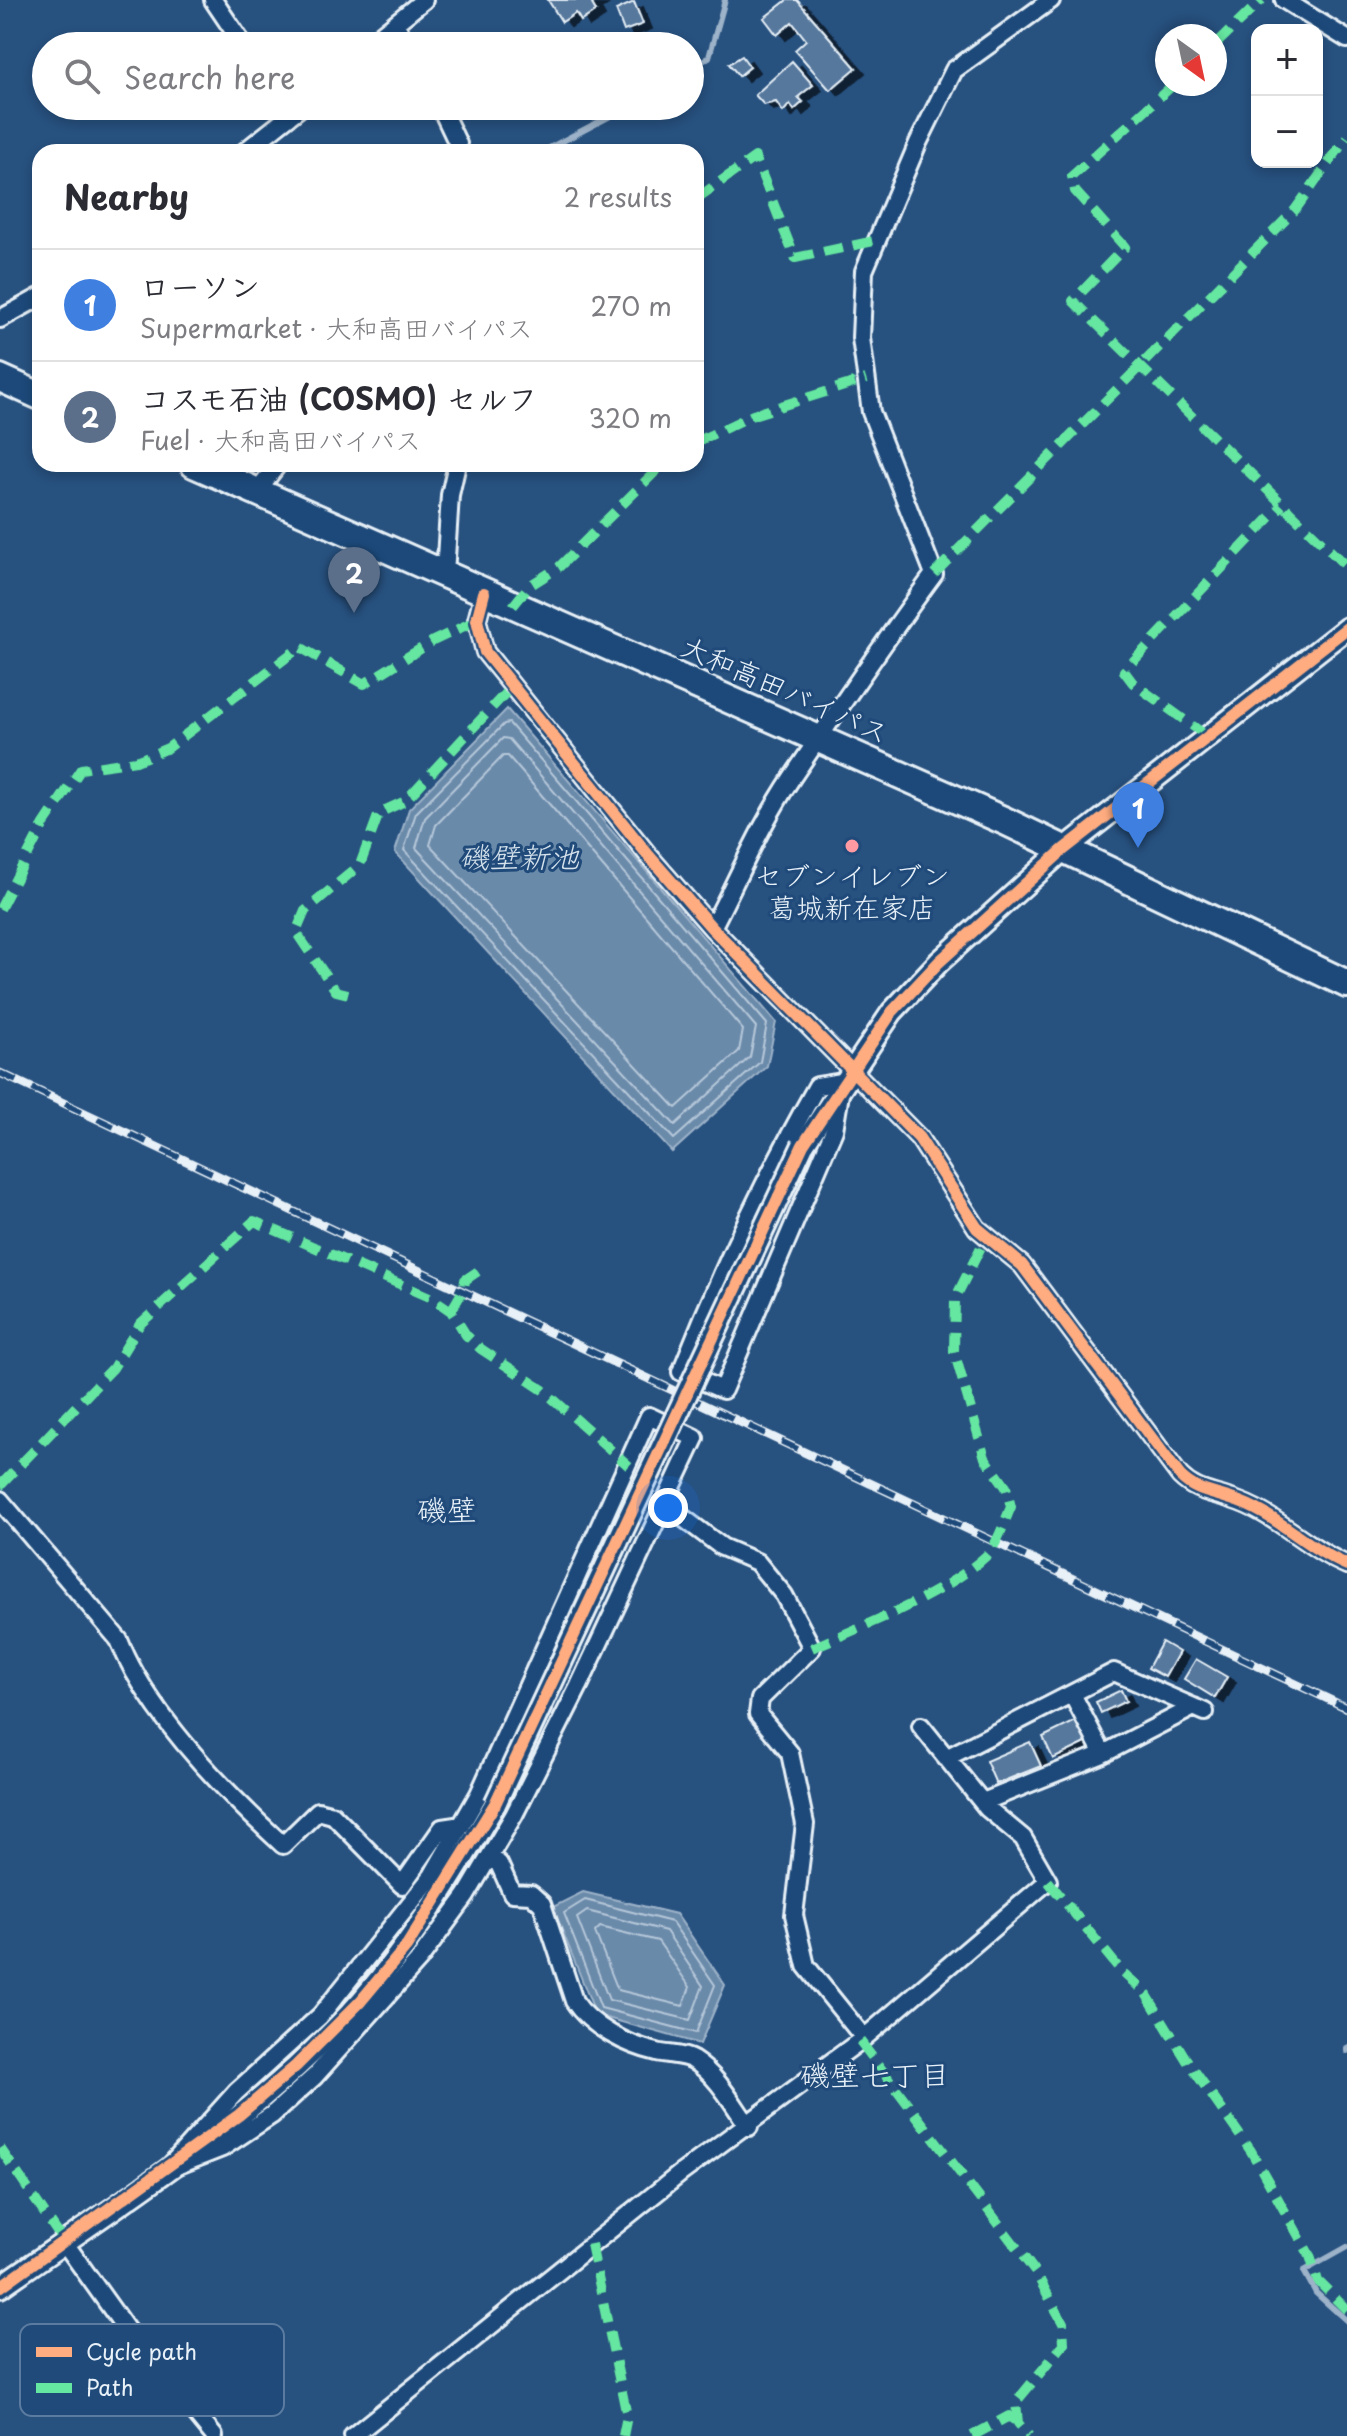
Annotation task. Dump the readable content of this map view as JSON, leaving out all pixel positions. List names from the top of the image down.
{
  "streets": {
    "highway": ["大和高田バイパス"]
  },
  "districts": ["磯壁", "磯壁七丁目"],
  "water": ["磯壁新池"],
  "places": ["セブンイレブン 葛城新在家店"],
  "legend": ["Cycle path", "Path"],
  "north": "bottom right",
  "page": {
    "map_buttons": ["+", "−"],
    "search": "Search here",
    "heading": ["Nearby", "2 results"],
    "list": [
      {
        "mark": "1",
        "name": "ローソン",
        "note": "Supermarket · 大和高田バイパス",
        "value": "270 m"
      },
      {
        "mark": "2",
        "name": "コスモ石油 (COSMO) セルフ",
        "note": "Fuel · 大和高田バイパス",
        "value": "320 m"
      }
    ],
    "pins": ["2", "1"]
  }
}
